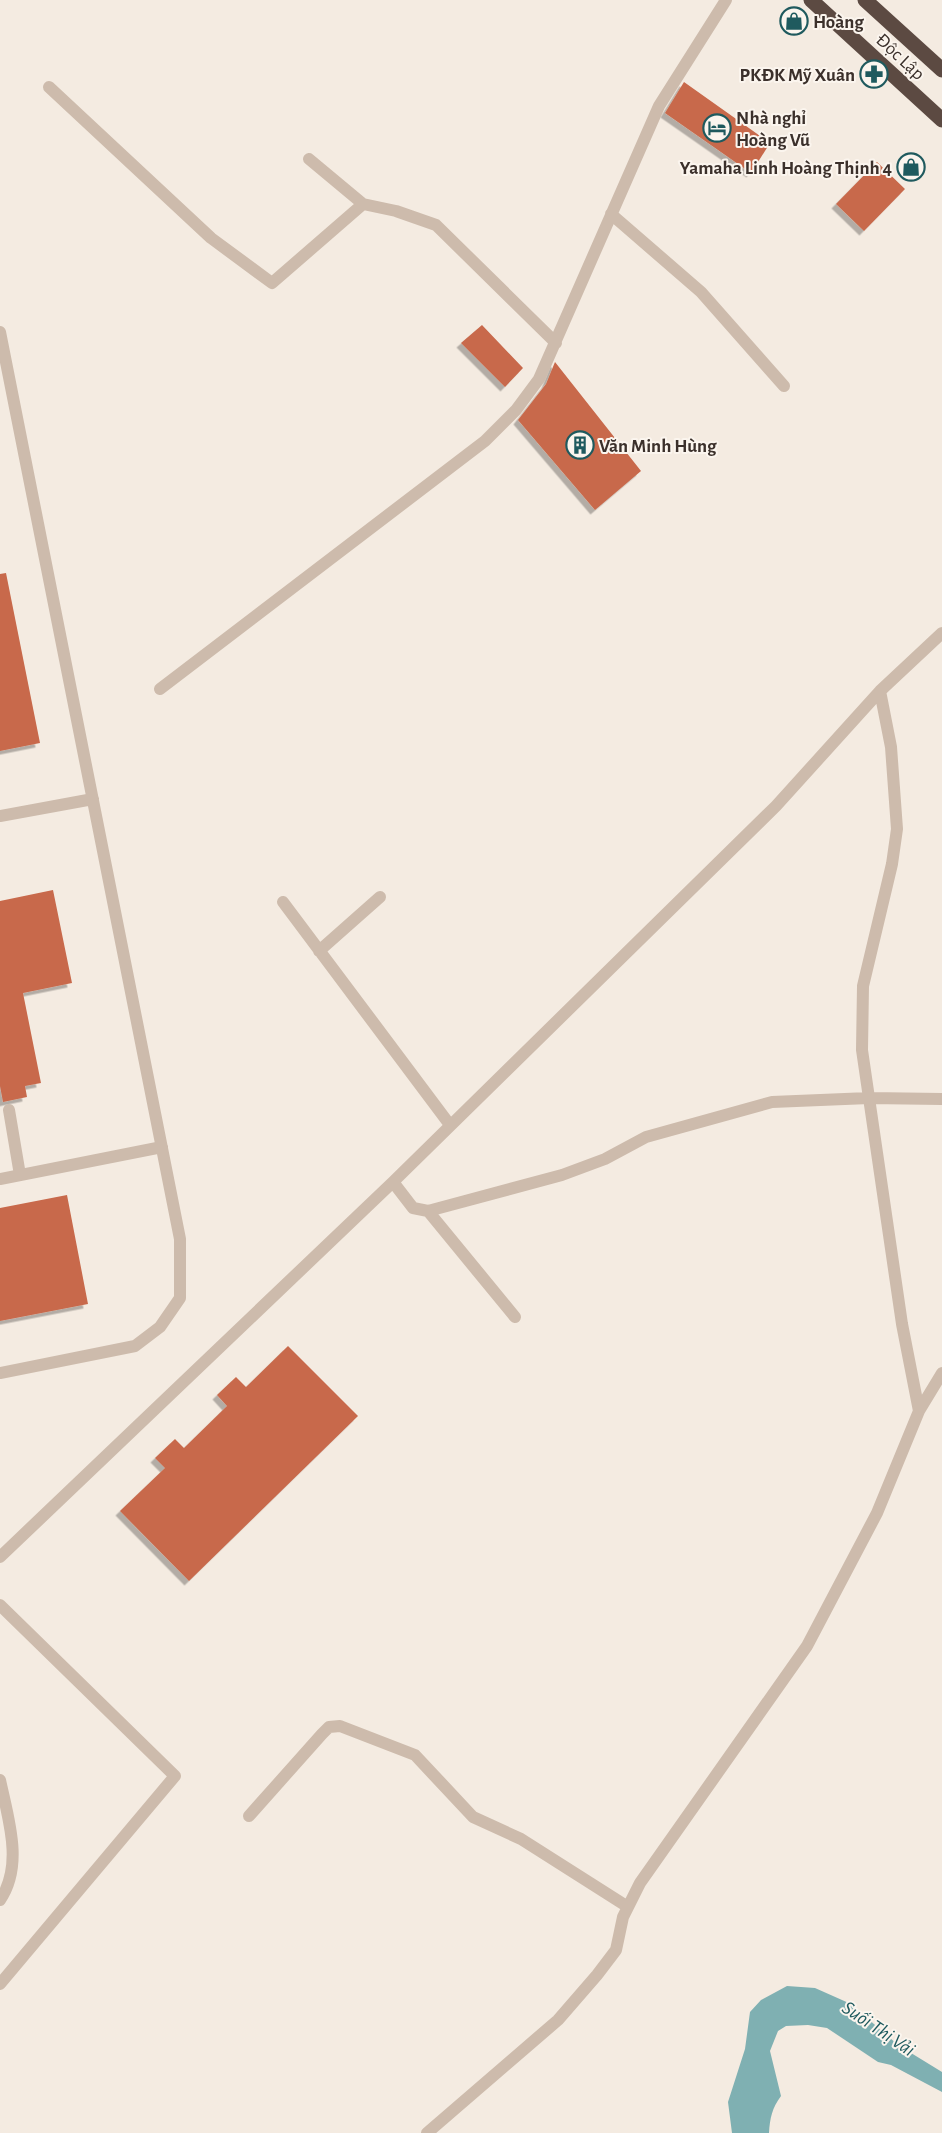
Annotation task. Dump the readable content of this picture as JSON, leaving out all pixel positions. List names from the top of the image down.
{
  "streets": {
    "highway": ["Độc Lập"]
  },
  "water": ["Suối Thị Vải"],
  "places": {
    "shop": ["Hoàng", "Yamaha Linh Hoàng Thịnh 4"],
    "pharmacy": ["PKĐK Mỹ Xuân"],
    "hotel": ["Nhà nghỉ Hoàng Vũ"],
    "building": ["Văn Minh Hùng"]
  }
}
